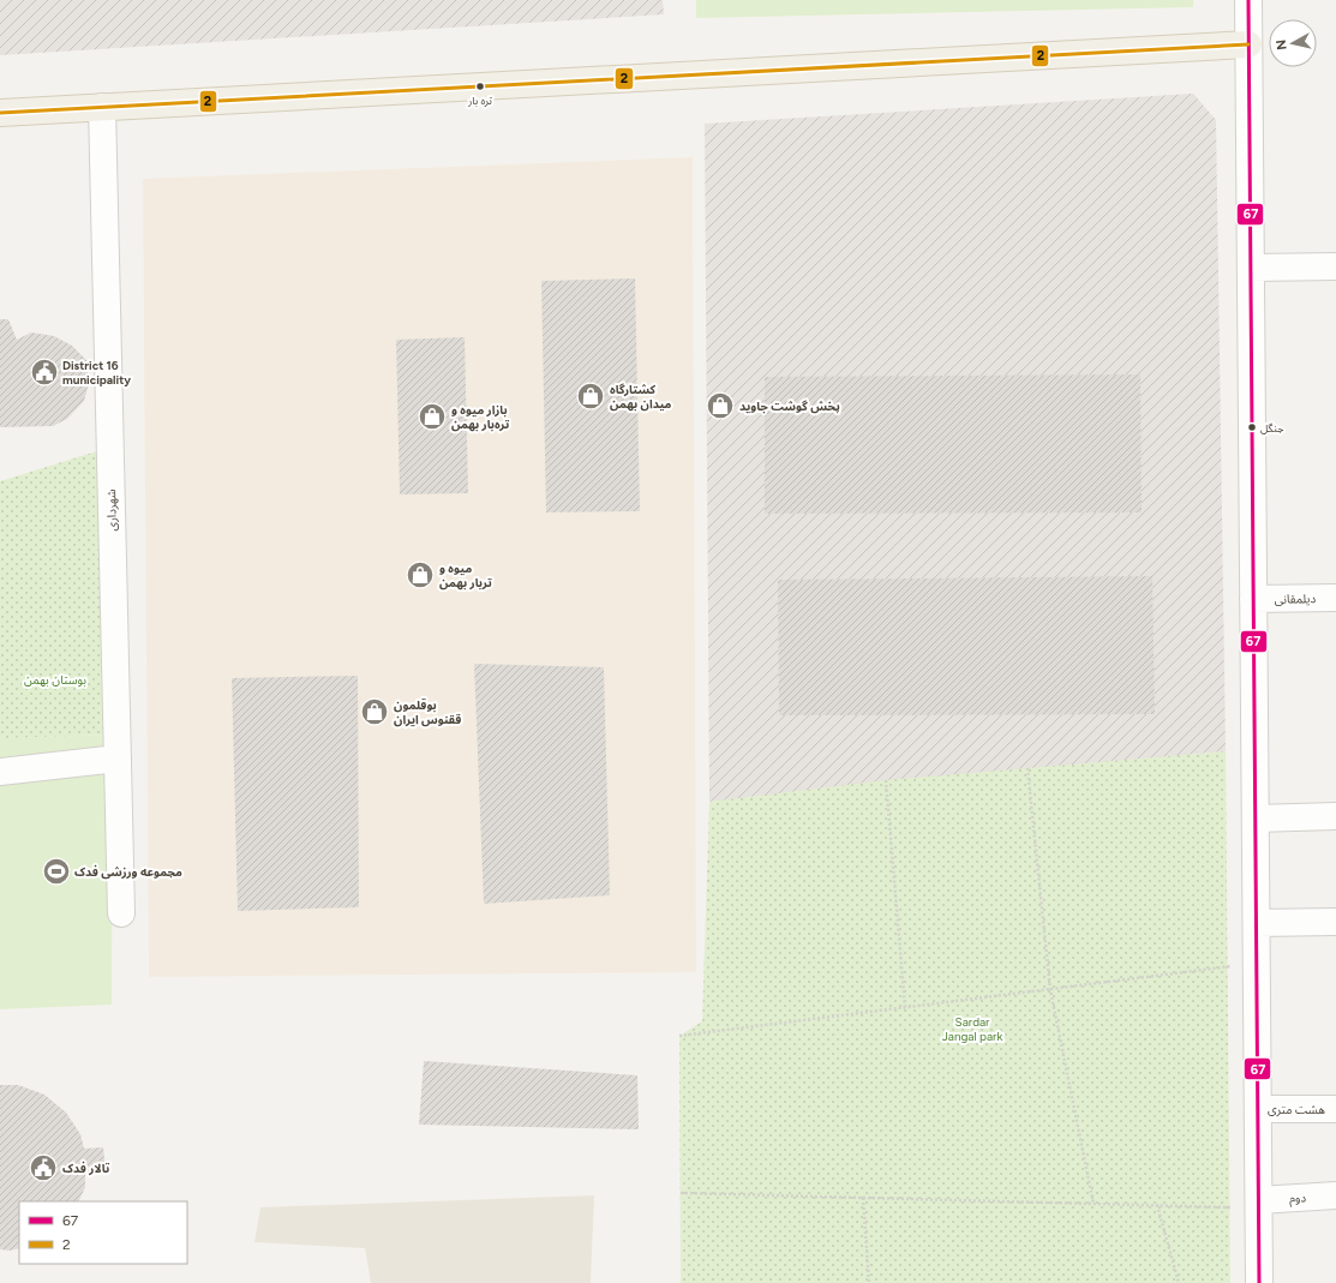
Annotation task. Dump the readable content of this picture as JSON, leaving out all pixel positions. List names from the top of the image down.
{
  "streets": {
    "street": [
      "شهرداری",
      "دیلمقانی",
      "هشت متری",
      "دوم"
    ]
  },
  "parks": ["بوستان بهمن", "Sardar Jangal park"],
  "places": {
    "other": ["تره بار", "جنگل"],
    "public building": ["District 16 municipality", "تالار فدک"],
    "shop": [
      "کشتارگاه میدان بهمن",
      "پخش گوشت جاوید",
      "بازار میوه و تره‌بار بهمن",
      "میوه و تربار بهمن",
      "بوقلمون ققنوس ایران"
    ],
    "sports": ["مجموعه ورزشی فدک"]
  },
  "lines": ["transit line 67", "transit line 2"],
  "legend": ["67", "2"],
  "north": "left"
}
